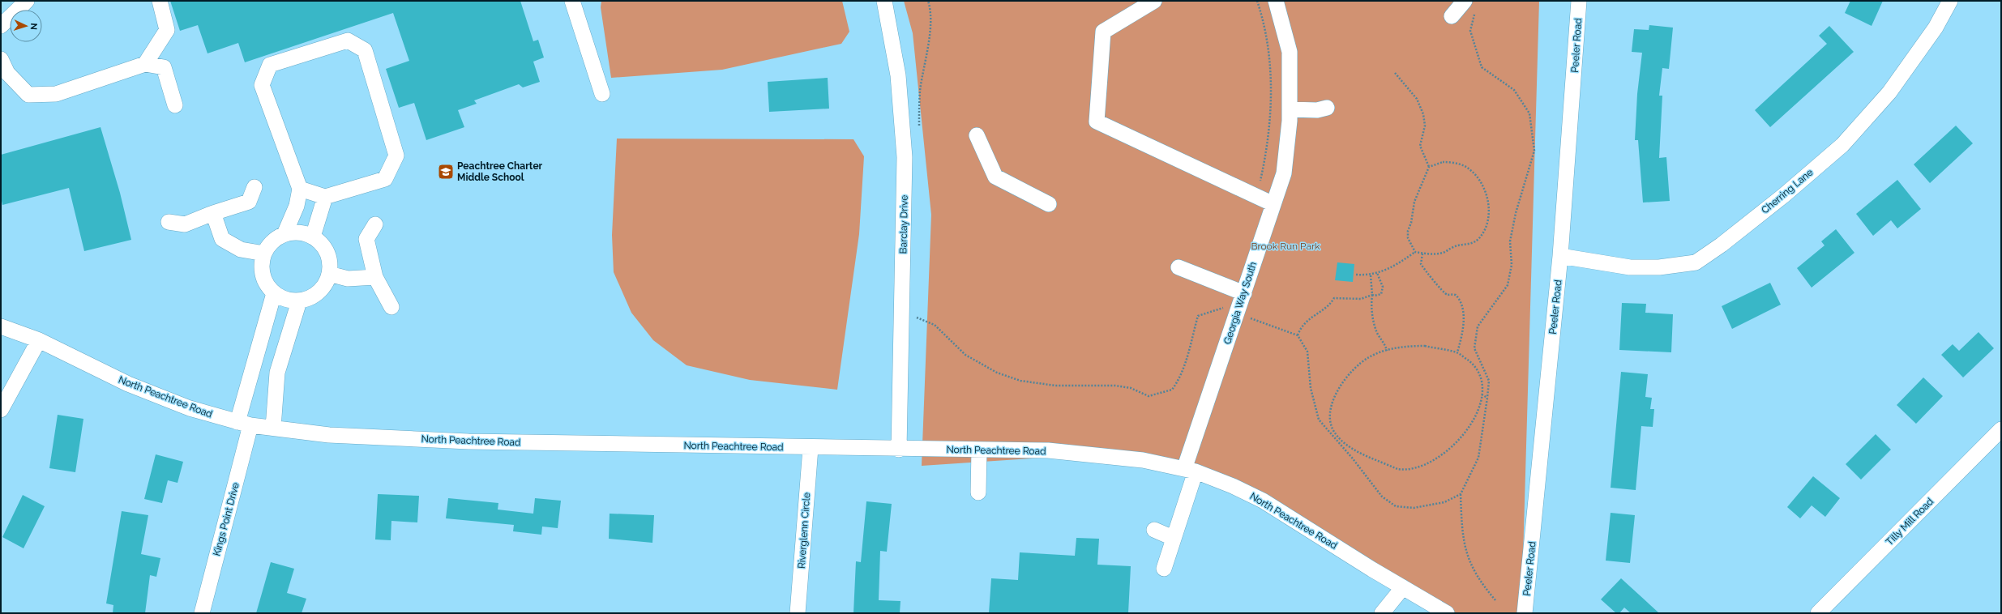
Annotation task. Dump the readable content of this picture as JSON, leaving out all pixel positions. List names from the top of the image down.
{
  "streets": {
    "street": [
      "Peeler Road",
      "Cherring Lane",
      "Barclay Drive",
      "Georgia Way South",
      "North Peachtree Road",
      "Kings Point Drive",
      "Tilly Mill Road",
      "Riverglenn Circle"
    ]
  },
  "crossings": [
    ["Peeler Road", "Cherring Lane"],
    ["Barclay Drive", "North Peachtree Road"],
    ["Georgia Way South", "North Peachtree Road"],
    ["North Peachtree Road", "Kings Point Drive"],
    ["North Peachtree Road", "Riverglenn Circle"]
  ],
  "parks": ["Brook Run Park"],
  "places": {
    "school or university": ["Peachtree Charter Middle School"]
  },
  "north": "right"
}
